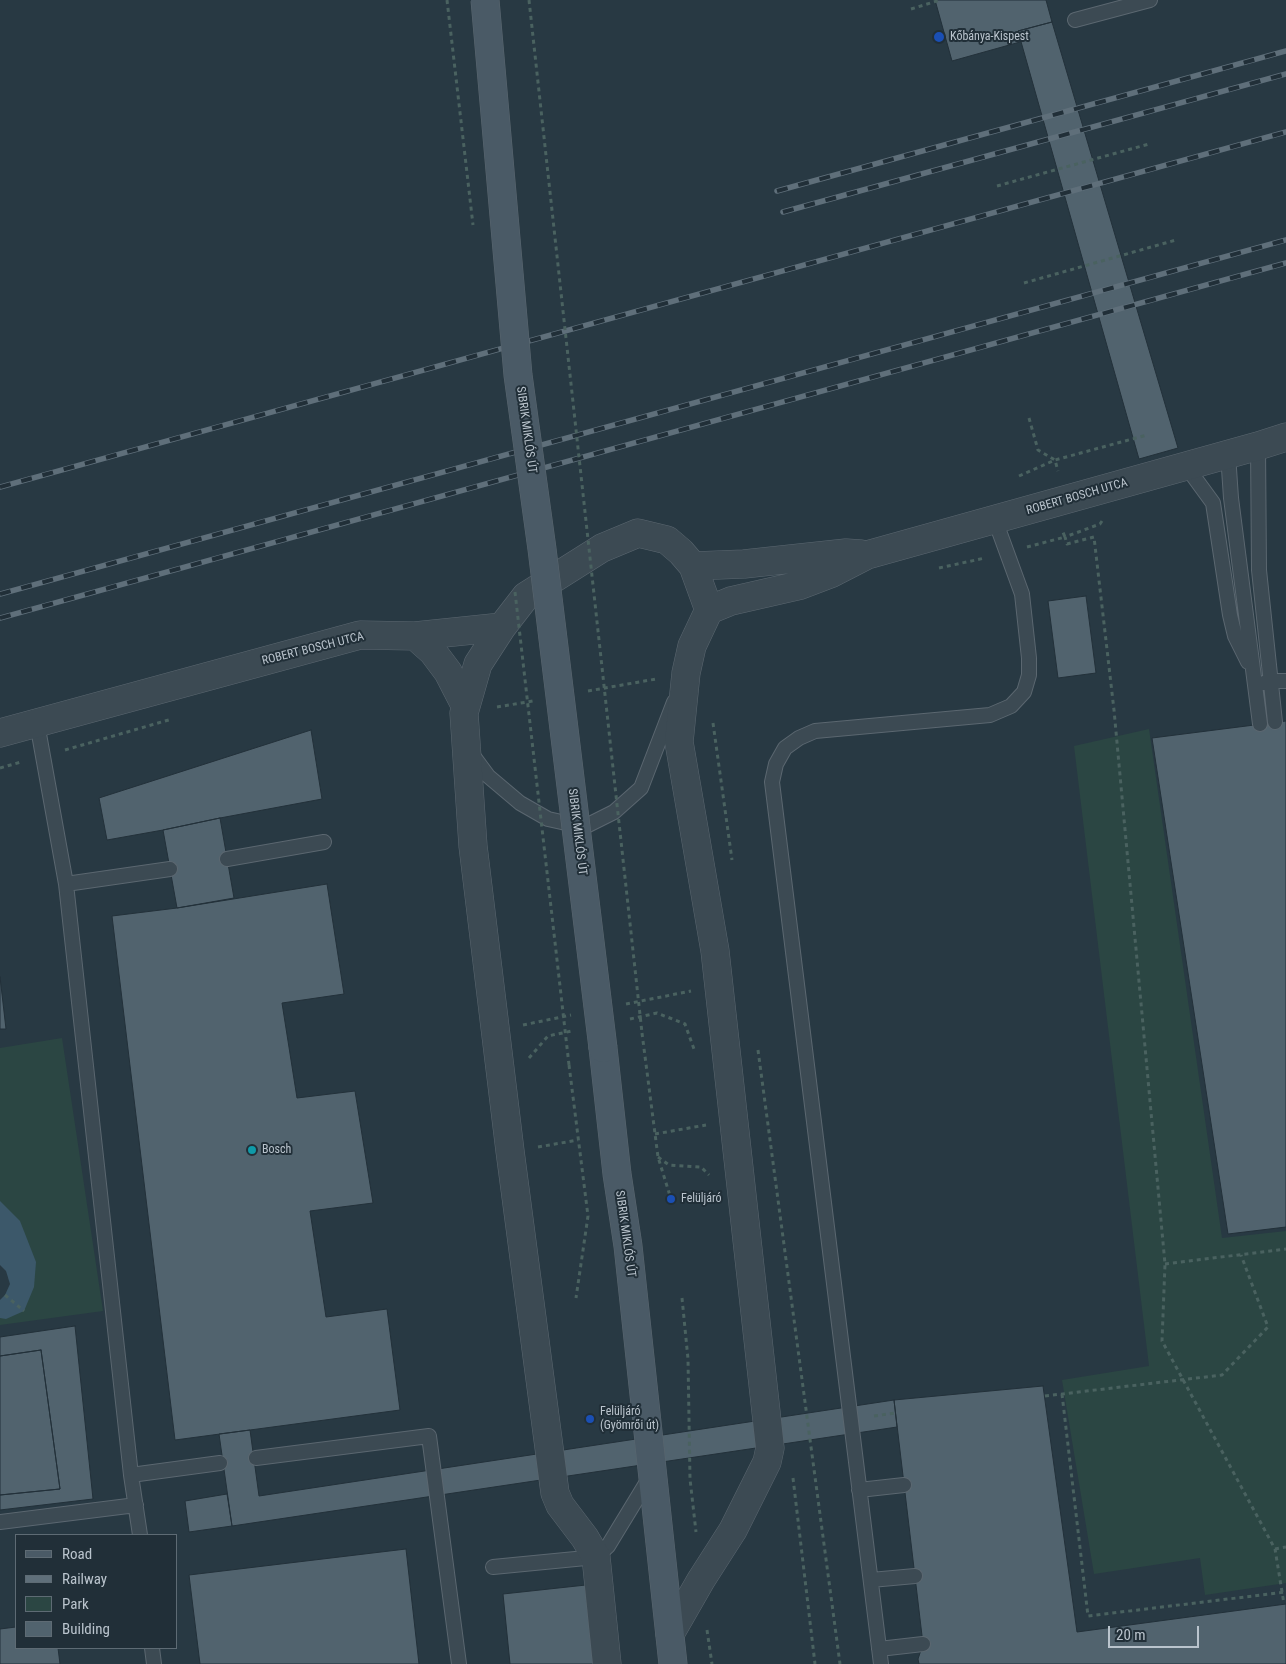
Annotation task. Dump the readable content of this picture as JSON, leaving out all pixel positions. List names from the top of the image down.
{
  "streets": {
    "main road": ["SIBRIK MIKLÓS ÚT"],
    "street": ["ROBERT BOSCH UTCA"]
  },
  "places": [
    "Kőbánya-Kispest",
    "Bosch",
    "Felüljáró",
    "Felüljáró (Gyömrői út)"
  ],
  "legend": [
    "Road",
    "Railway",
    "Park",
    "Building"
  ],
  "scale_bar": "20 m"
}
